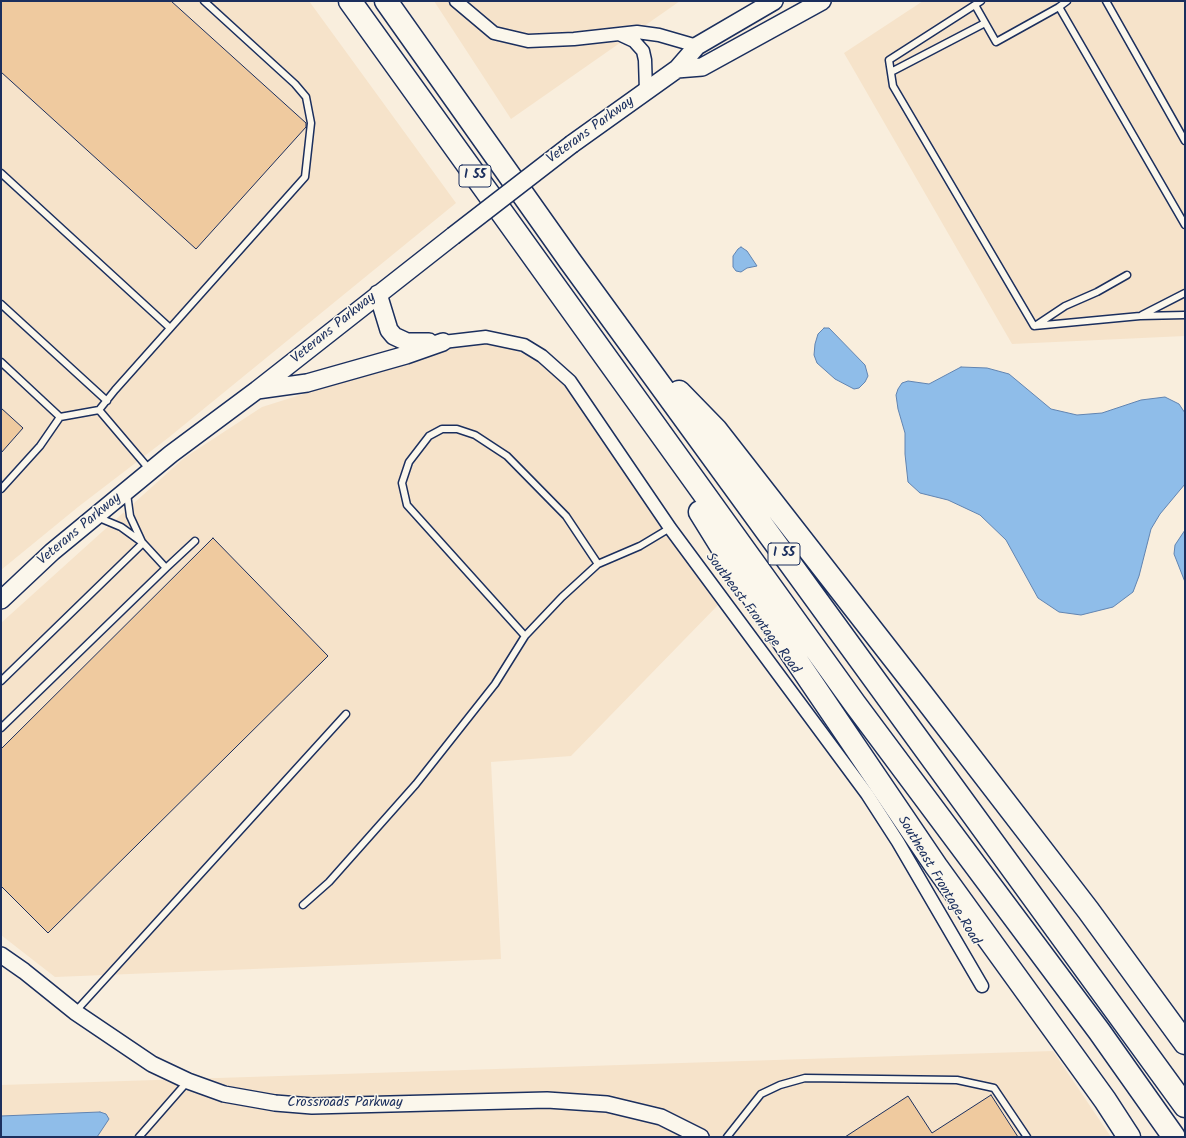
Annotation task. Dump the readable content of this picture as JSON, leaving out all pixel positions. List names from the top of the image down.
{
  "streets": {
    "highway": ["I 55"],
    "main road": ["Veterans Parkway"],
    "street": ["Southeast Frontage Road", "Crossroads Parkway"]
  }
}
